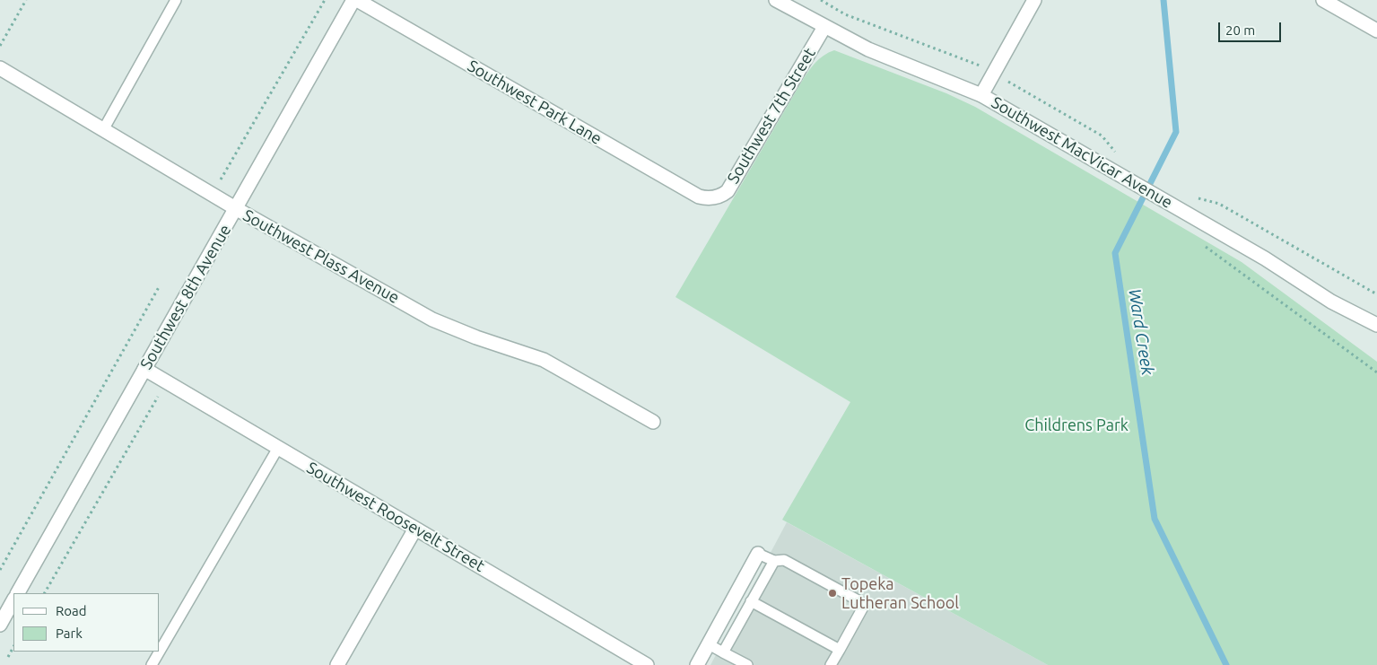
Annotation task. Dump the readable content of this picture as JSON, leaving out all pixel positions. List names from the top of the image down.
{
  "streets": {
    "street": [
      "Southwest Park Lane",
      "Southwest 7th Street",
      "Southwest MacVicar Avenue",
      "Southwest Plass Avenue",
      "Southwest 8th Avenue",
      "Southwest Roosevelt Street"
    ]
  },
  "crossings": [
    ["Southwest Park Lane", "Southwest 7th Street"],
    ["Southwest Park Lane", "Southwest 8th Avenue"],
    ["Southwest 7th Street", "Southwest MacVicar Avenue"],
    ["Southwest Plass Avenue", "Southwest 8th Avenue"],
    ["Southwest 8th Avenue", "Southwest Roosevelt Street"]
  ],
  "water": ["Ward Creek"],
  "parks": ["Childrens Park"],
  "places": ["Topeka Lutheran School"],
  "legend": ["Road", "Park"],
  "scale_bar": "20 m"
}
